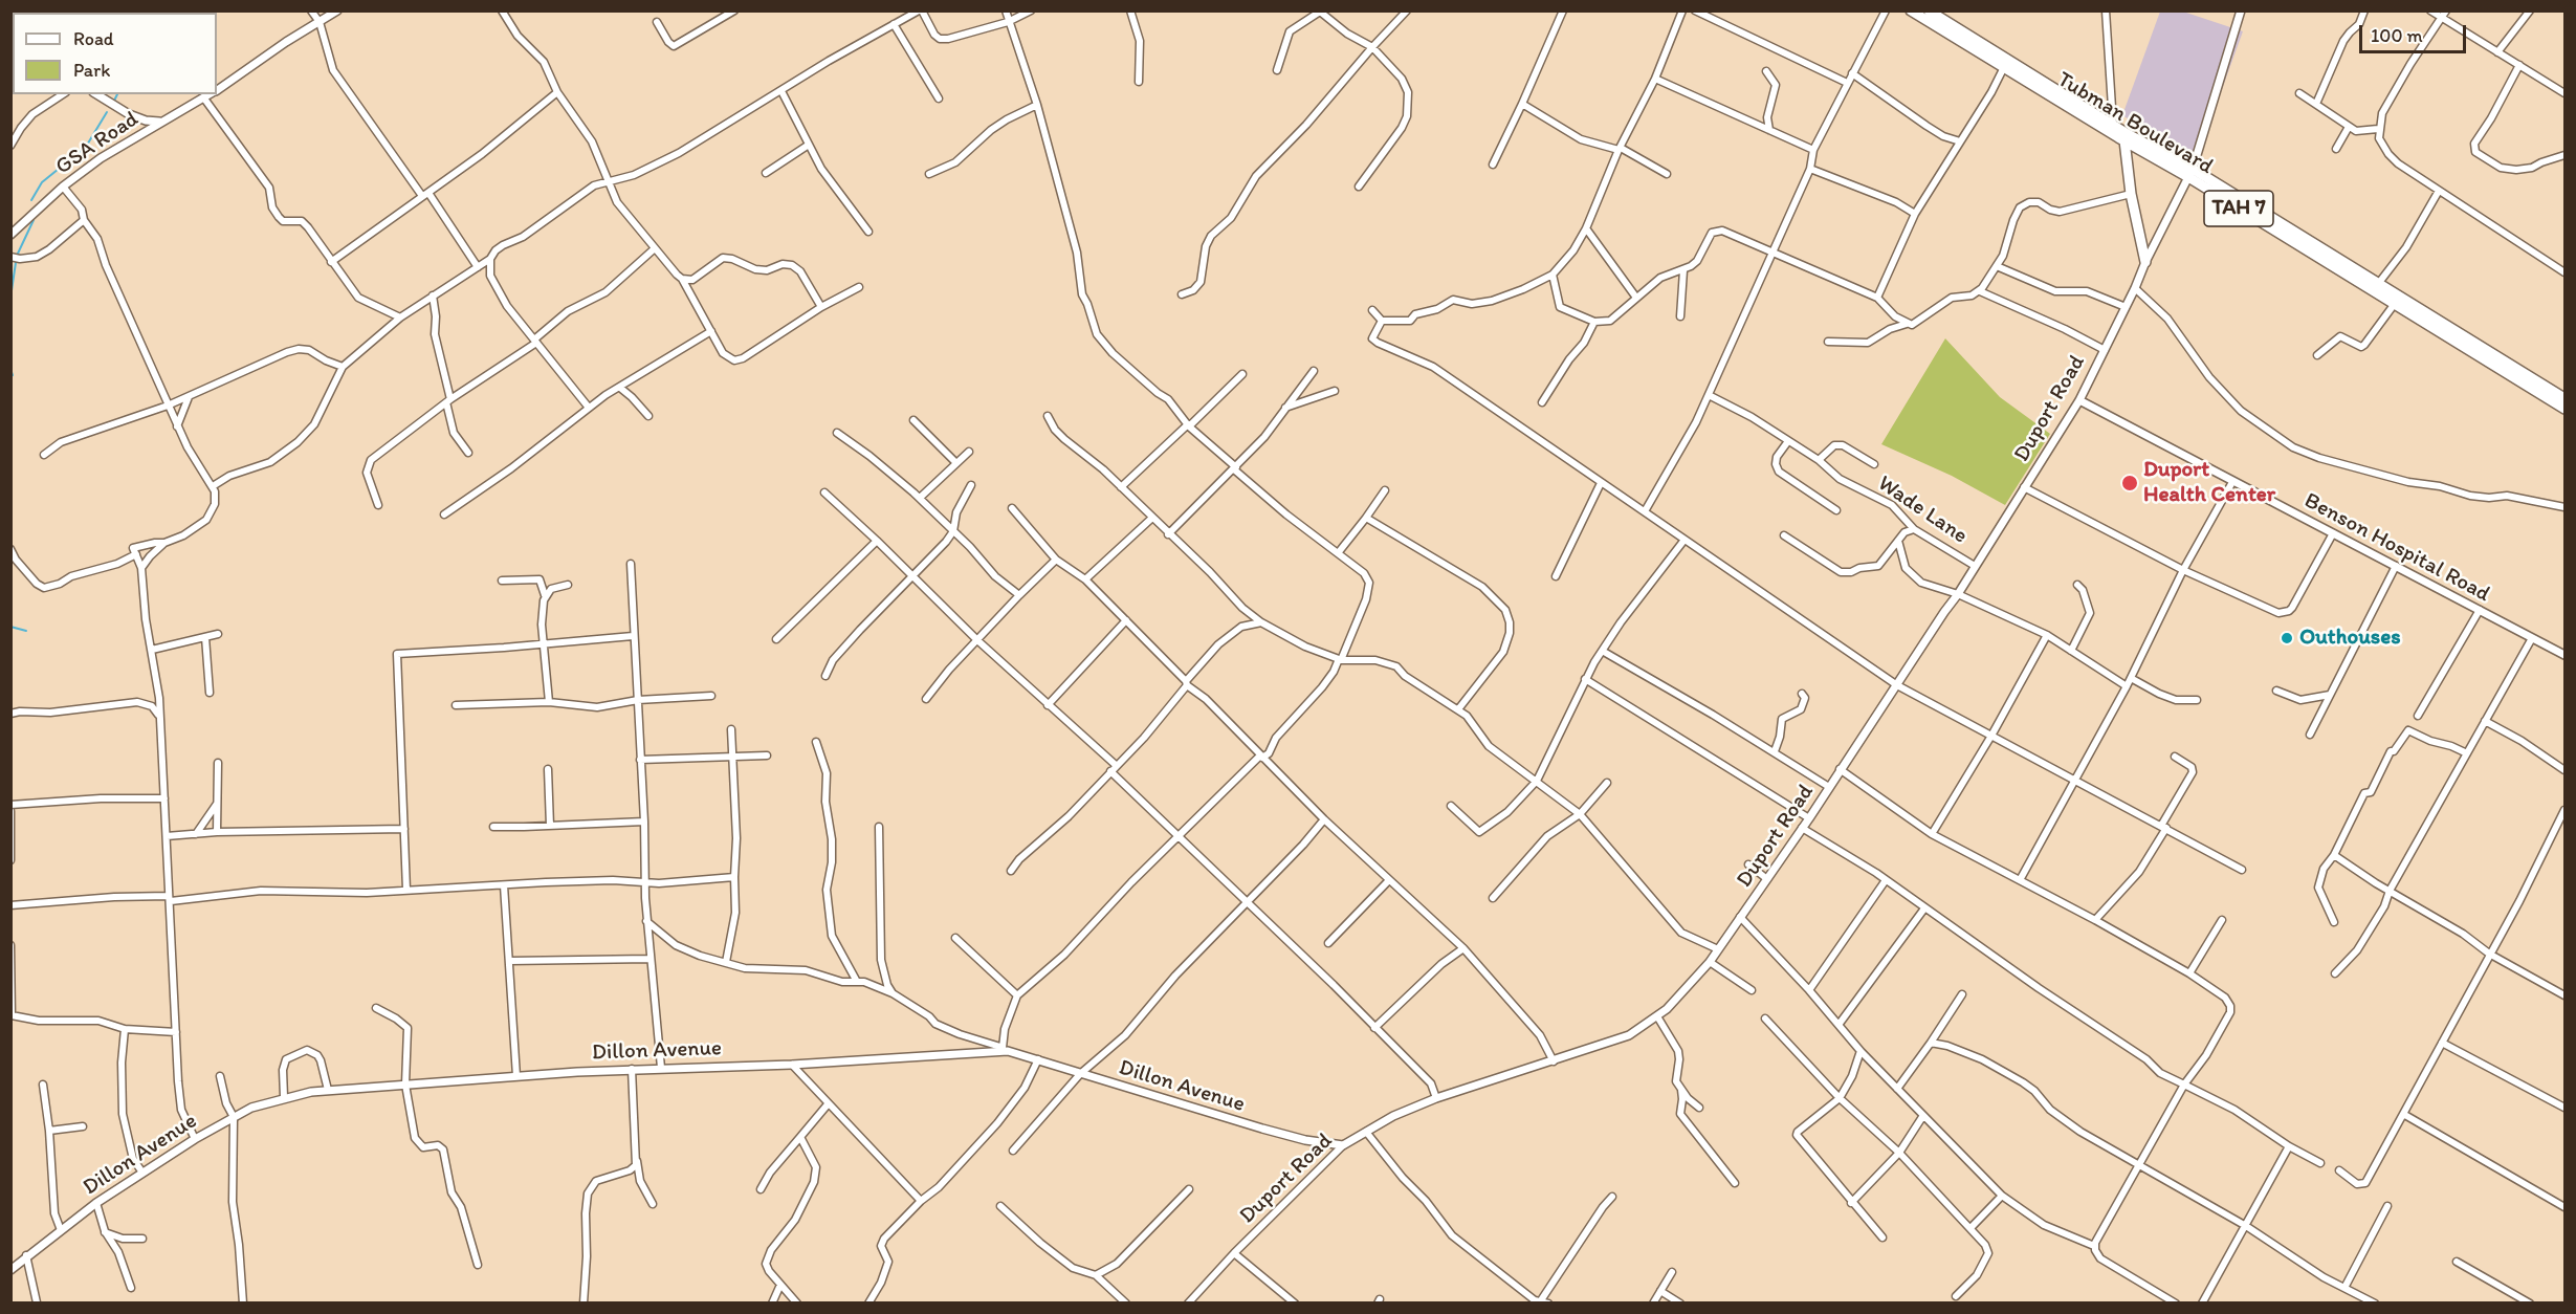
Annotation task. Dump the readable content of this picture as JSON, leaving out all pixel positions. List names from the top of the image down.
{
  "streets": {
    "highway": ["Tubman Boulevard", "TAH 7"],
    "street": [
      "GSA Road",
      "Duport Road",
      "Wade Lane",
      "Benson Hospital Road",
      "Dillon Avenue"
    ]
  },
  "crossings": [
    ["Tubman Boulevard", "Duport Road"],
    ["Duport Road", "Wade Lane"],
    ["Duport Road", "Benson Hospital Road"],
    ["Duport Road", "Dillon Avenue"]
  ],
  "places": ["Duport Health Center", "Outhouses"],
  "legend": ["Road", "Park"],
  "scale_bar": "100 m"
}
